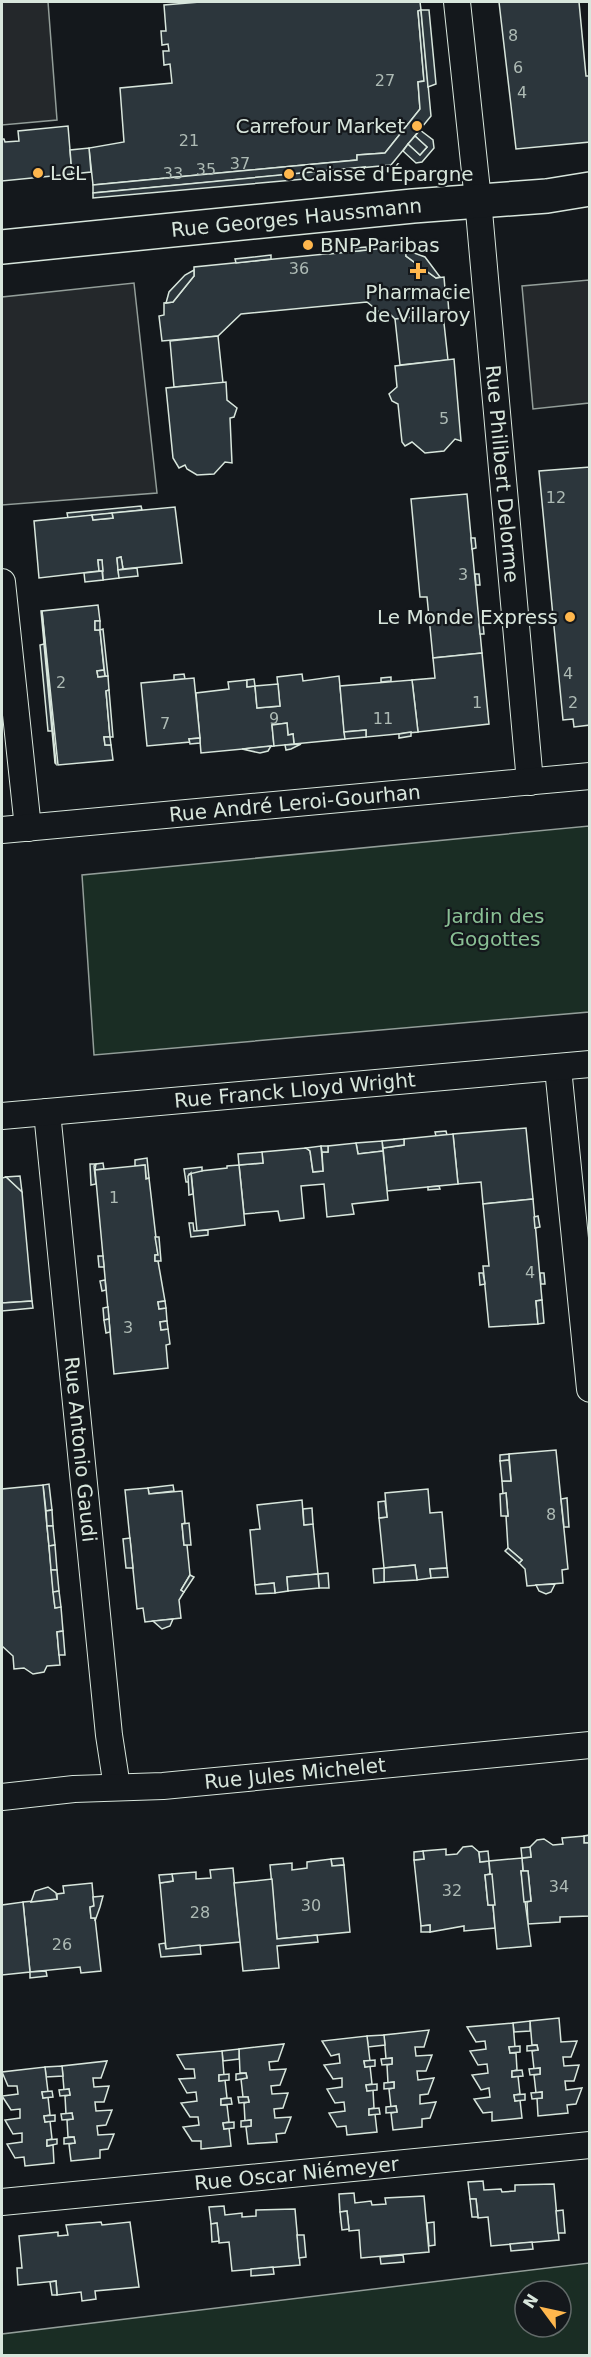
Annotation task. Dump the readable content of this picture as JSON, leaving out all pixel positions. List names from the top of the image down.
{
  "streets": {
    "street": [
      "Rue Georges Haussmann",
      "Rue Philibert Delorme",
      "Rue André Leroi-Gourhan",
      "Rue Franck Lloyd Wright",
      "Rue Antonio Gaudi",
      "Rue Jules Michelet",
      "Rue Oscar Niémeyer"
    ]
  },
  "crossings": [
    ["Rue Georges Haussmann", "Rue Philibert Delorme"],
    ["Rue Philibert Delorme", "Rue André Leroi-Gourhan"],
    ["Rue Franck Lloyd Wright", "Rue Antonio Gaudi"],
    ["Rue Antonio Gaudi", "Rue Jules Michelet"]
  ],
  "parks": ["Jardin des Gogottes"],
  "places": {
    "other": [
      "Carrefour Market",
      "LCL",
      "Caisse d'Épargne",
      "BNP Paribas",
      "Le Monde Express"
    ],
    "health": ["Pharmacie de Villaroy"]
  },
  "house_numbers": [
    "8",
    "6",
    "27",
    "4",
    "21",
    "37",
    "35",
    "33",
    "36",
    "5",
    "12",
    "3",
    "4",
    "2",
    "1",
    "2",
    "9",
    "11",
    "7",
    "1",
    "4",
    "3",
    "8",
    "34",
    "32",
    "30",
    "28",
    "26"
  ],
  "north": "top left"
}
